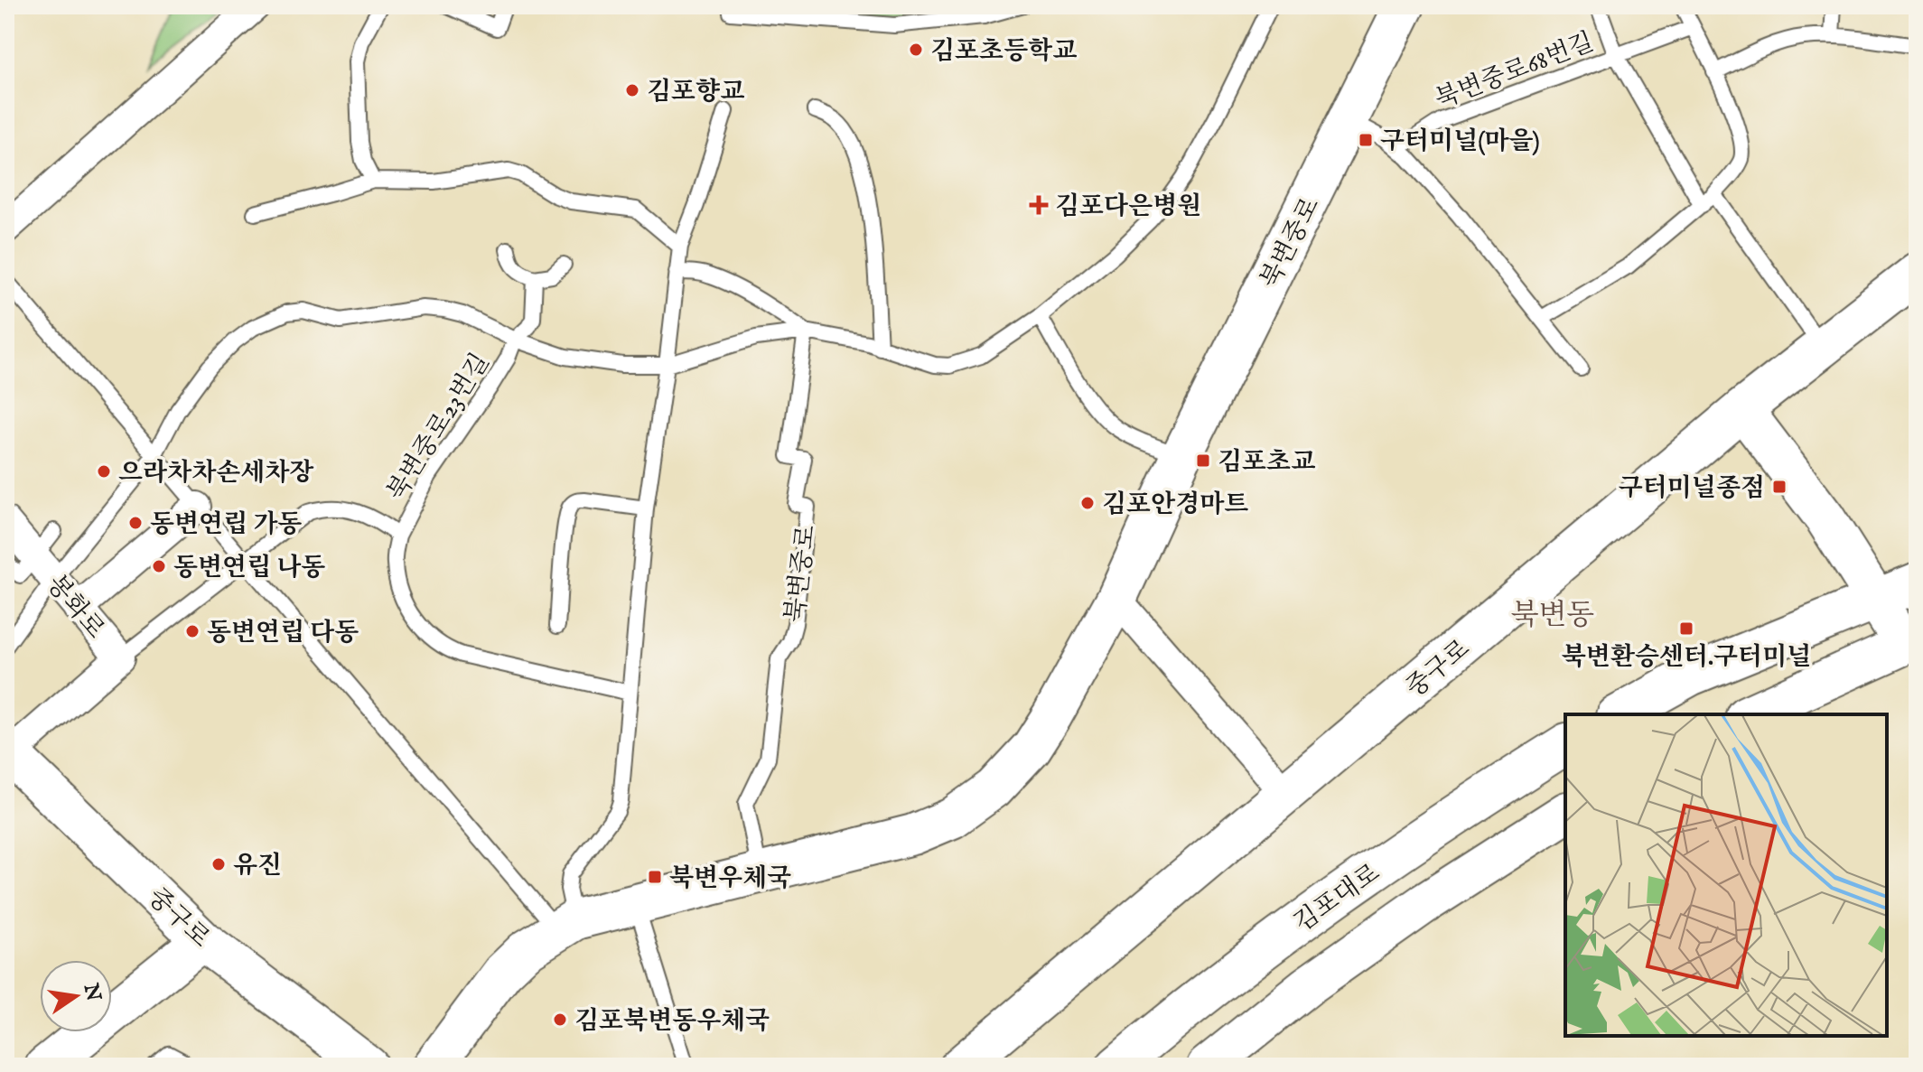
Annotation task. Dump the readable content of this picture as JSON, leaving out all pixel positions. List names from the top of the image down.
{
  "streets": {
    "street": [
      "북변중로",
      "봉화로",
      "중구로",
      "김포대로"
    ],
    "lane": ["북변중로68번길", "북변중로23번길"]
  },
  "crossings": [
    ["북변중로23번길", "봉화로"]
  ],
  "districts": ["북변동"],
  "places": {
    "other": [
      "김포초등학교",
      "김포향교",
      "으라차차손세차장",
      "김포안경마트",
      "동변연립 가동",
      "동변연립 나동",
      "동변연립 다동",
      "유진",
      "김포북변동우체국"
    ],
    "transit": [
      "구터미널(마을)",
      "김포초교",
      "구터미널종점",
      "북변환승센터.구터미널",
      "북변우체국"
    ],
    "health": ["김포다은병원"]
  },
  "north": "right"
}
